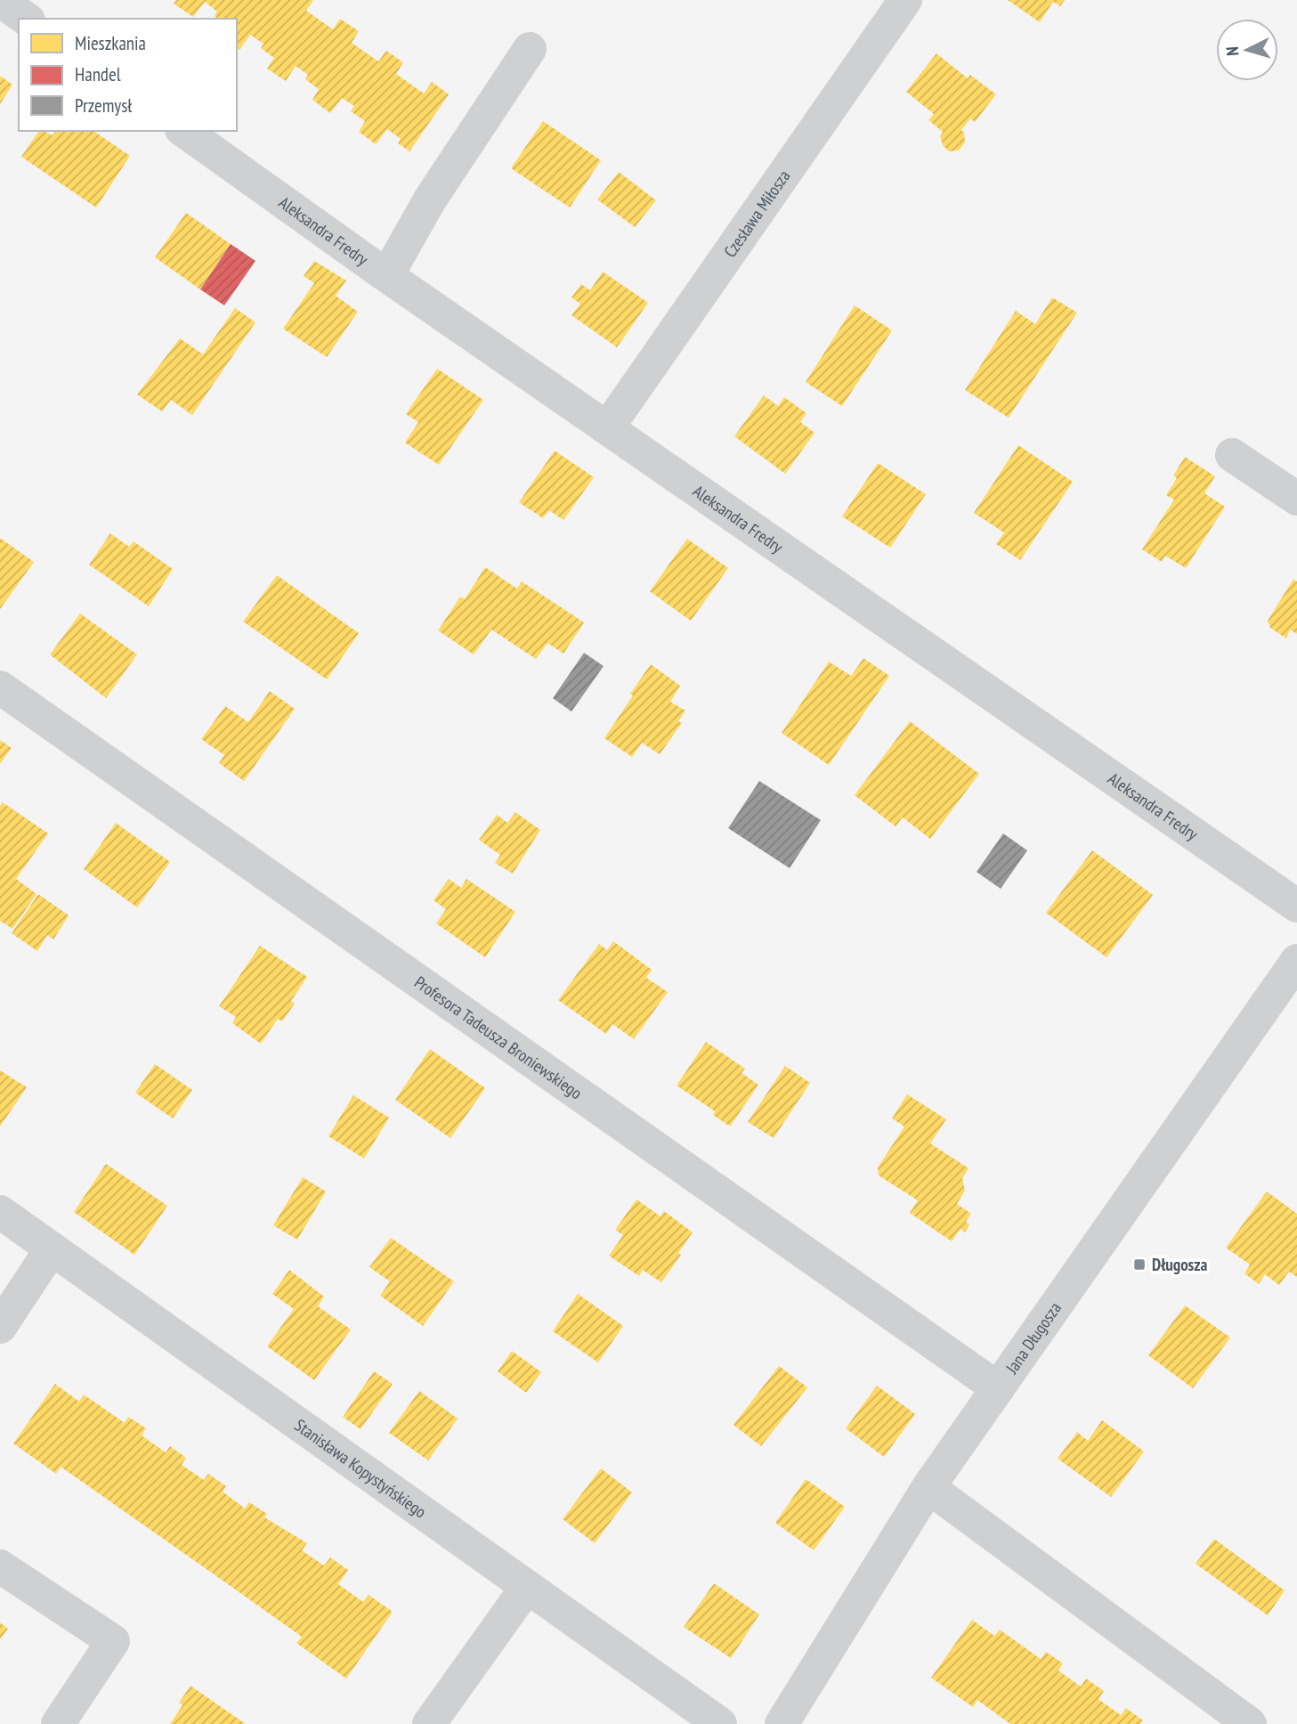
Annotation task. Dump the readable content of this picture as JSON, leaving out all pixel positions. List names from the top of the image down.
{
  "streets": {
    "street": [
      "Czesława Miłosza",
      "Aleksandra Fredry",
      "Profesora Tadeusza Broniewskiego",
      "Jana Długosza",
      "Stanisława Kopystyńskiego"
    ]
  },
  "crossings": [
    ["Czesława Miłosza", "Aleksandra Fredry"],
    ["Profesora Tadeusza Broniewskiego", "Jana Długosza"]
  ],
  "places": {
    "transit": ["Długosza"]
  },
  "legend": ["Mieszkania", "Handel", "Przemysł"],
  "north": "left"
}
